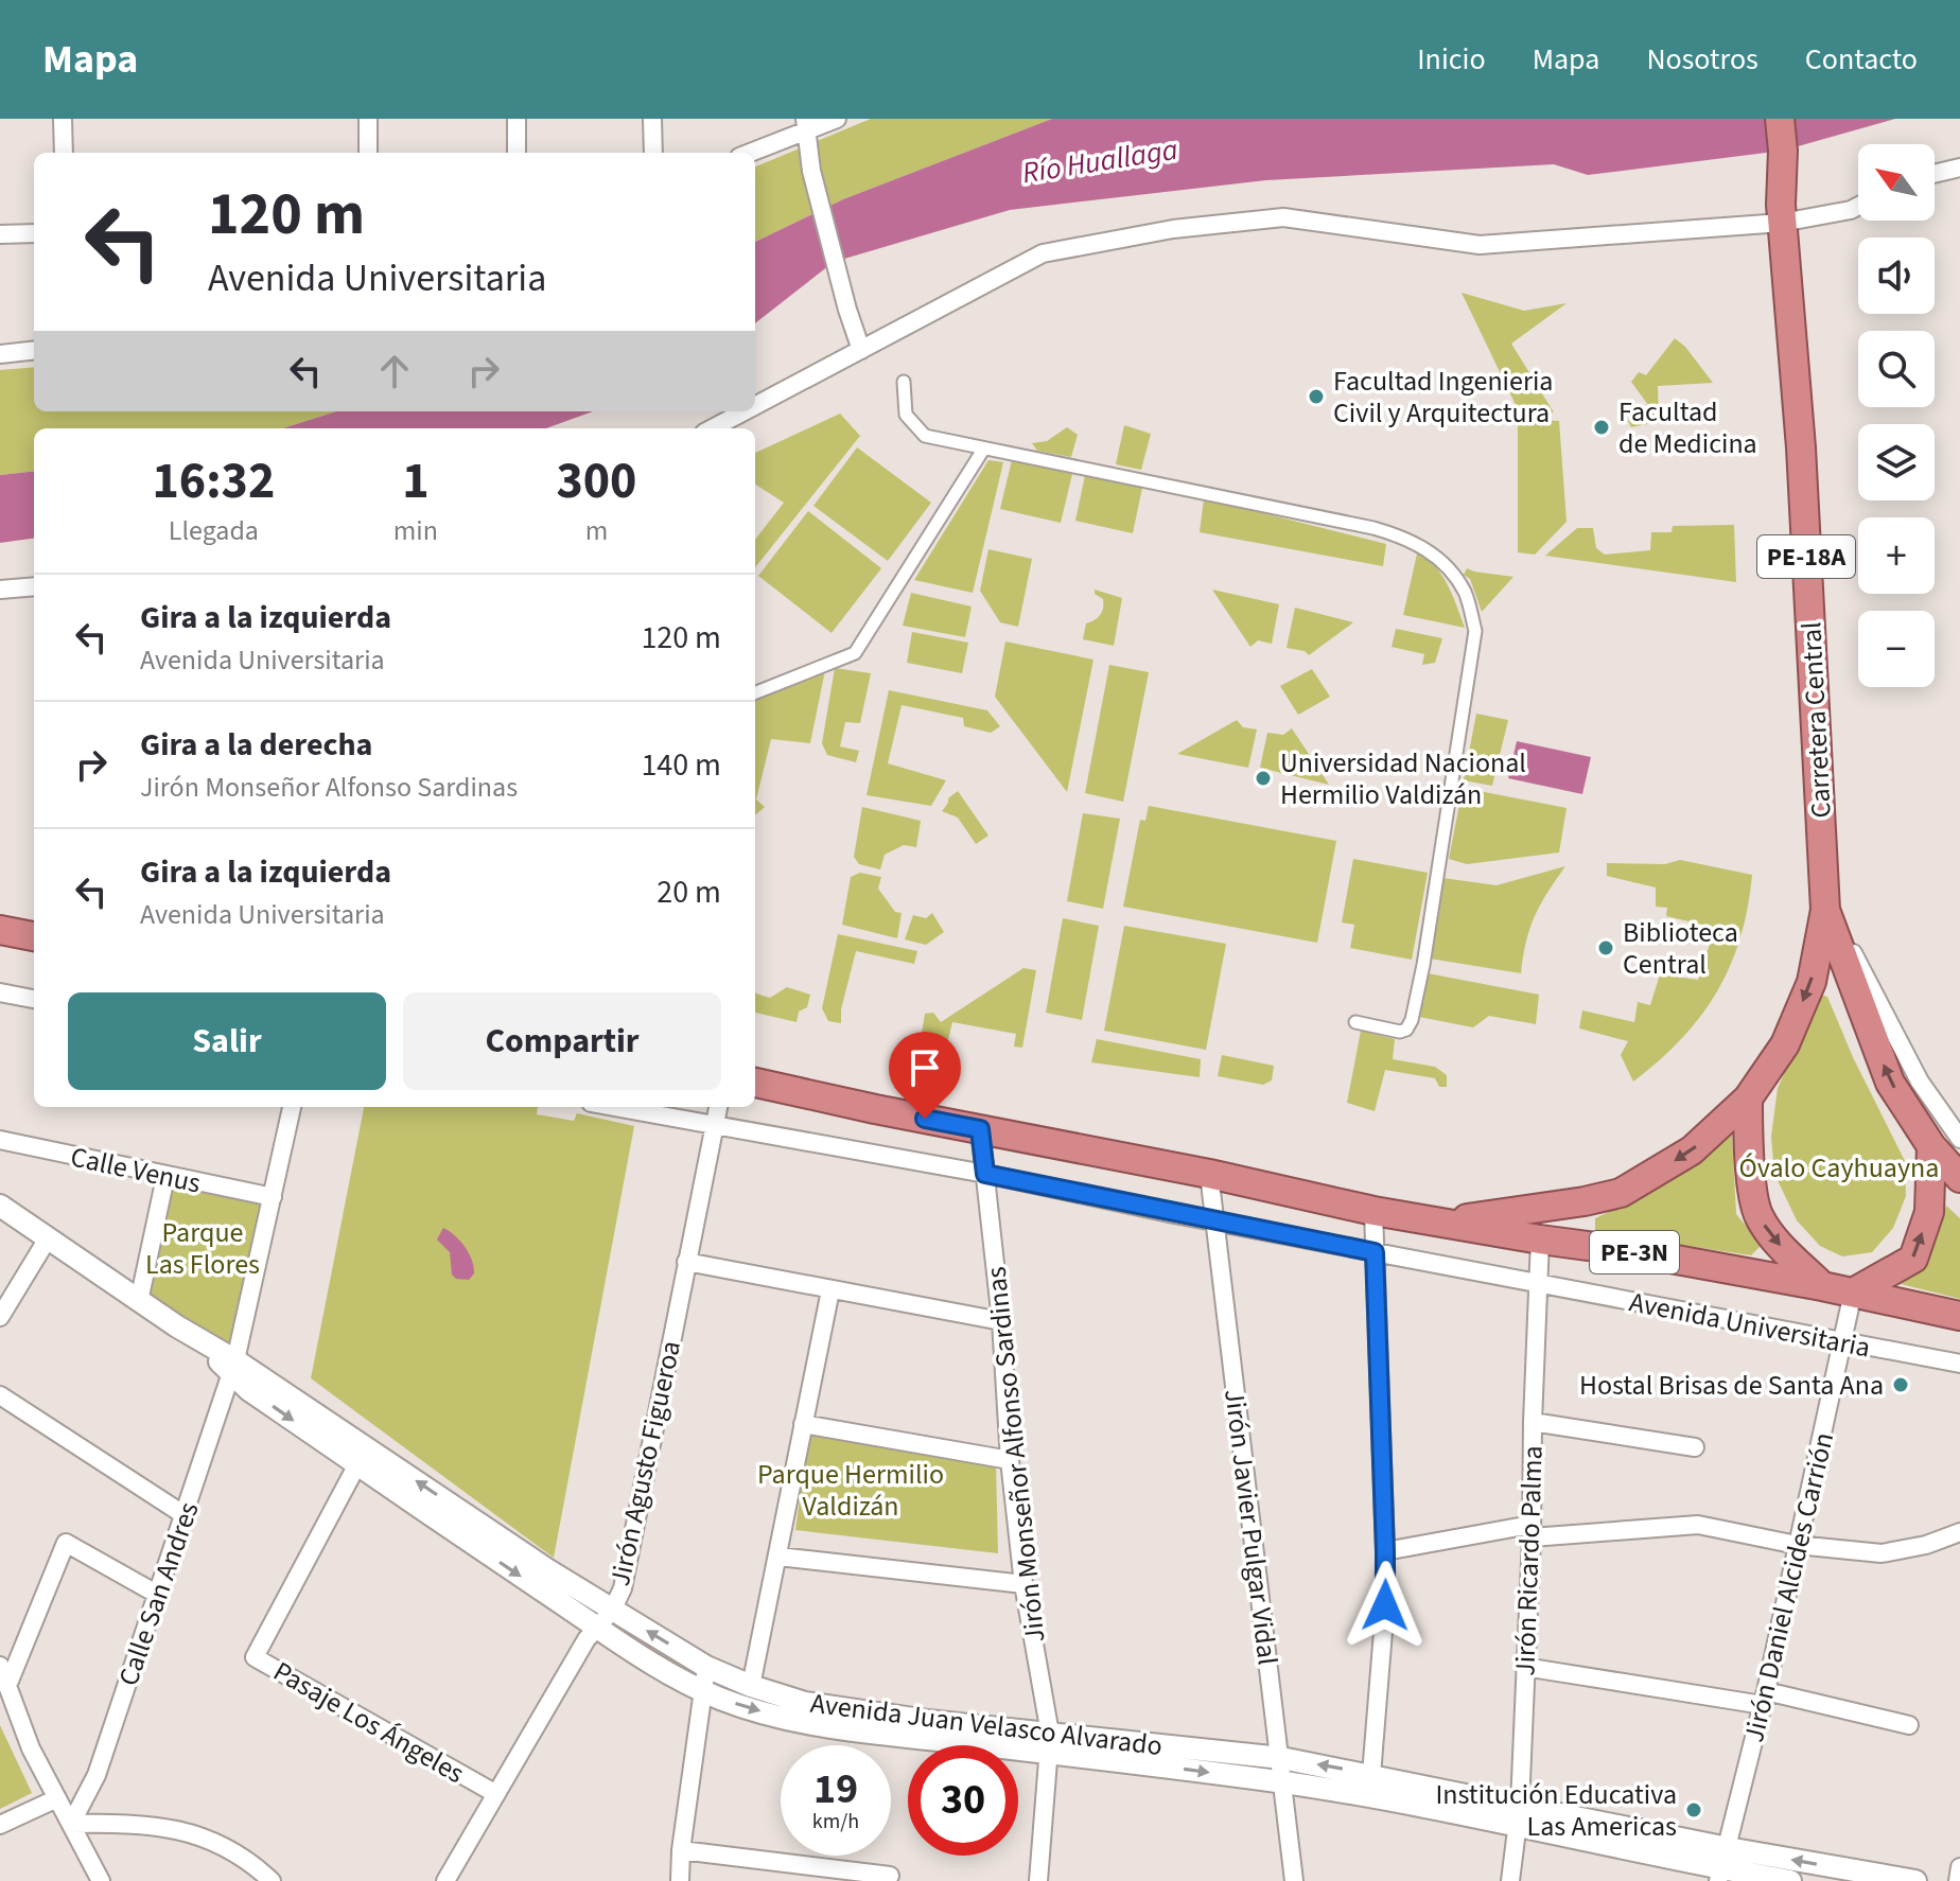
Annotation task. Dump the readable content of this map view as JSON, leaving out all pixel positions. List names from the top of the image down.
{
  "streets": {
    "highway": ["PE-18A", "Carretera Central", "PE-3N"],
    "street": [
      "Calle Venus",
      "Avenida Universitaria",
      "Jirón Monseñor Alfonso Sardinas",
      "Jirón Agusto Figueroa",
      "Jirón Javier Pulgar Vidal",
      "Jirón Ricardo Palma",
      "Jirón Daniel Alcides Carrión",
      "Calle San Andres",
      "Pasaje Los Ángeles",
      "Avenida Juan Velasco Alvarado"
    ]
  },
  "crossings": [
    ["PE-18A", "Carretera Central"],
    ["Calle Venus", "Calle San Andres"],
    ["PE-3N", "Jirón Monseñor Alfonso Sardinas"],
    ["PE-3N", "Jirón Javier Pulgar Vidal"],
    ["PE-3N", "Jirón Ricardo Palma"],
    ["PE-3N", "Jirón Daniel Alcides Carrión"],
    ["Avenida Universitaria", "Jirón Monseñor Alfonso Sardinas"],
    ["Avenida Universitaria", "Jirón Agusto Figueroa"],
    ["Avenida Universitaria", "Jirón Javier Pulgar Vidal"],
    ["Avenida Universitaria", "Jirón Ricardo Palma"],
    ["Avenida Universitaria", "Jirón Daniel Alcides Carrión"],
    ["Jirón Monseñor Alfonso Sardinas", "Avenida Juan Velasco Alvarado"],
    ["Jirón Agusto Figueroa", "Pasaje Los Ángeles"],
    ["Jirón Agusto Figueroa", "Avenida Juan Velasco Alvarado"],
    ["Jirón Javier Pulgar Vidal", "Avenida Juan Velasco Alvarado"],
    ["Jirón Ricardo Palma", "Avenida Juan Velasco Alvarado"],
    ["Jirón Daniel Alcides Carrión", "Avenida Juan Velasco Alvarado"],
    ["Calle San Andres", "Avenida Juan Velasco Alvarado"],
    ["Pasaje Los Ángeles", "Avenida Juan Velasco Alvarado"]
  ],
  "water": ["Río Huallaga"],
  "parks": ["Óvalo Cayhuayna", "Parque Las Flores", "Parque Hermilio Valdizán"],
  "places": [
    "Facultad Ingenieria Civil y Arquitectura",
    "Facultad de Medicina",
    "Universidad Nacional Hermilio Valdizán",
    "Biblioteca Central",
    "Hostal Brisas de Santa Ana",
    "Institución Educativa Las Americas"
  ],
  "north": "top left",
  "page": {
    "header": "Mapa",
    "nav": [
      "Inicio",
      "Mapa",
      "Nosotros",
      "Contacto"
    ],
    "map_buttons": ["+", "−"],
    "turn": ["120 m", "Avenida Universitaria"],
    "eta": [
      "16:32",
      "Llegada",
      "1",
      "min",
      "300",
      "m"
    ],
    "list": [
      {
        "name": "Gira a la izquierda",
        "note": "Avenida Universitaria",
        "value": "120 m"
      },
      {
        "name": "Gira a la derecha",
        "note": "Jirón Monseñor Alfonso Sardinas",
        "value": "140 m"
      },
      {
        "name": "Gira a la izquierda",
        "note": "Avenida Universitaria",
        "value": "20 m"
      }
    ],
    "buttons": ["Salir", "Compartir"],
    "speed": "19 km/h",
    "limit": "30"
  }
}
